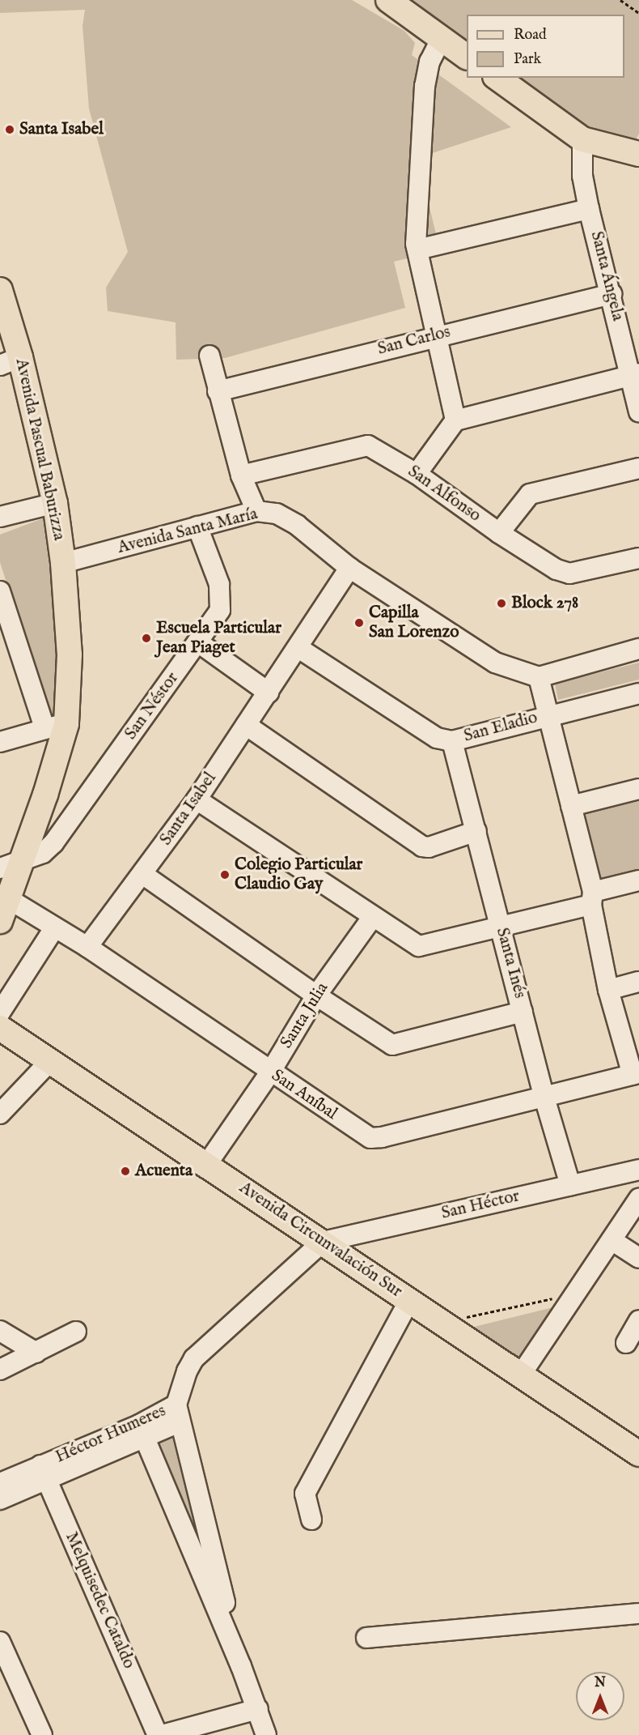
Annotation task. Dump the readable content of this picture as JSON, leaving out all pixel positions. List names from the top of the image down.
{
  "streets": {
    "main road": ["Avenida Pascual Baburizza", "Avenida Circunvalación Sur"],
    "street": [
      "Santa Ángela",
      "San Carlos",
      "San Alfonso",
      "Avenida Santa María",
      "San Néstor",
      "San Eladio",
      "Santa Isabel",
      "Santa Inés",
      "Santa Julia",
      "San Aníbal",
      "San Héctor",
      "Héctor Humeres",
      "Melquisedec Cataldo"
    ]
  },
  "crossings": [
    ["Santa Ángela", "San Carlos"],
    ["Avenida Pascual Baburizza", "Avenida Santa María"],
    ["Avenida Pascual Baburizza", "San Néstor"],
    ["Avenida Pascual Baburizza", "San Aníbal"],
    ["Avenida Santa María", "San Néstor"],
    ["Avenida Santa María", "Santa Isabel"],
    ["San Eladio", "Santa Isabel"],
    ["San Eladio", "Santa Inés"],
    ["Santa Isabel", "San Aníbal"],
    ["Santa Inés", "San Aníbal"],
    ["Santa Inés", "San Héctor"],
    ["Santa Julia", "San Aníbal"],
    ["Santa Julia", "Avenida Circunvalación Sur"],
    ["San Héctor", "Avenida Circunvalación Sur"],
    ["San Héctor", "Héctor Humeres"],
    ["Avenida Circunvalación Sur", "Héctor Humeres"],
    ["Héctor Humeres", "Melquisedec Cataldo"]
  ],
  "places": [
    "Santa Isabel",
    "Block 278",
    "Capilla San Lorenzo",
    "Escuela Particular Jean Piaget",
    "Colegio Particular Claudio Gay",
    "Acuenta"
  ],
  "legend": ["Road", "Park"],
  "north": "top"
}
